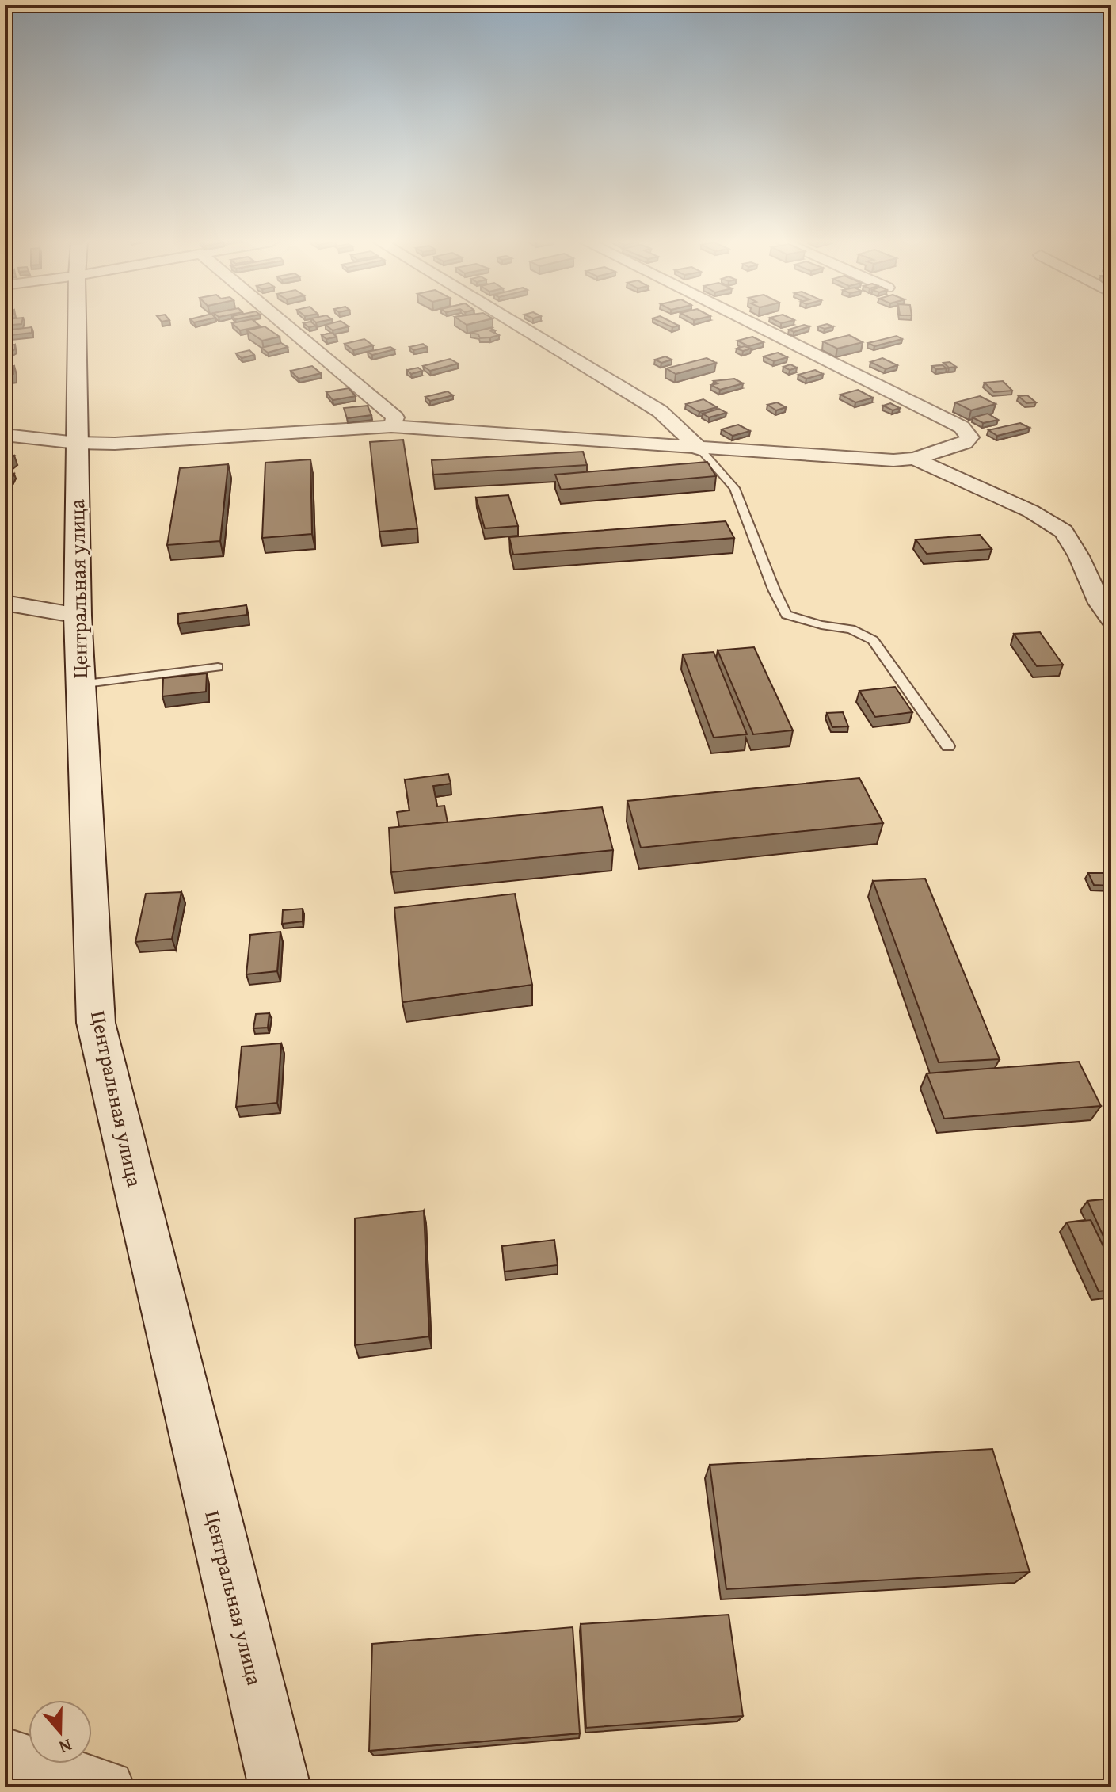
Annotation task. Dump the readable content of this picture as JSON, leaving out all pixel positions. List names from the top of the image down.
{
  "streets": {
    "street": ["Центральная улица"]
  },
  "north": "bottom"
}
